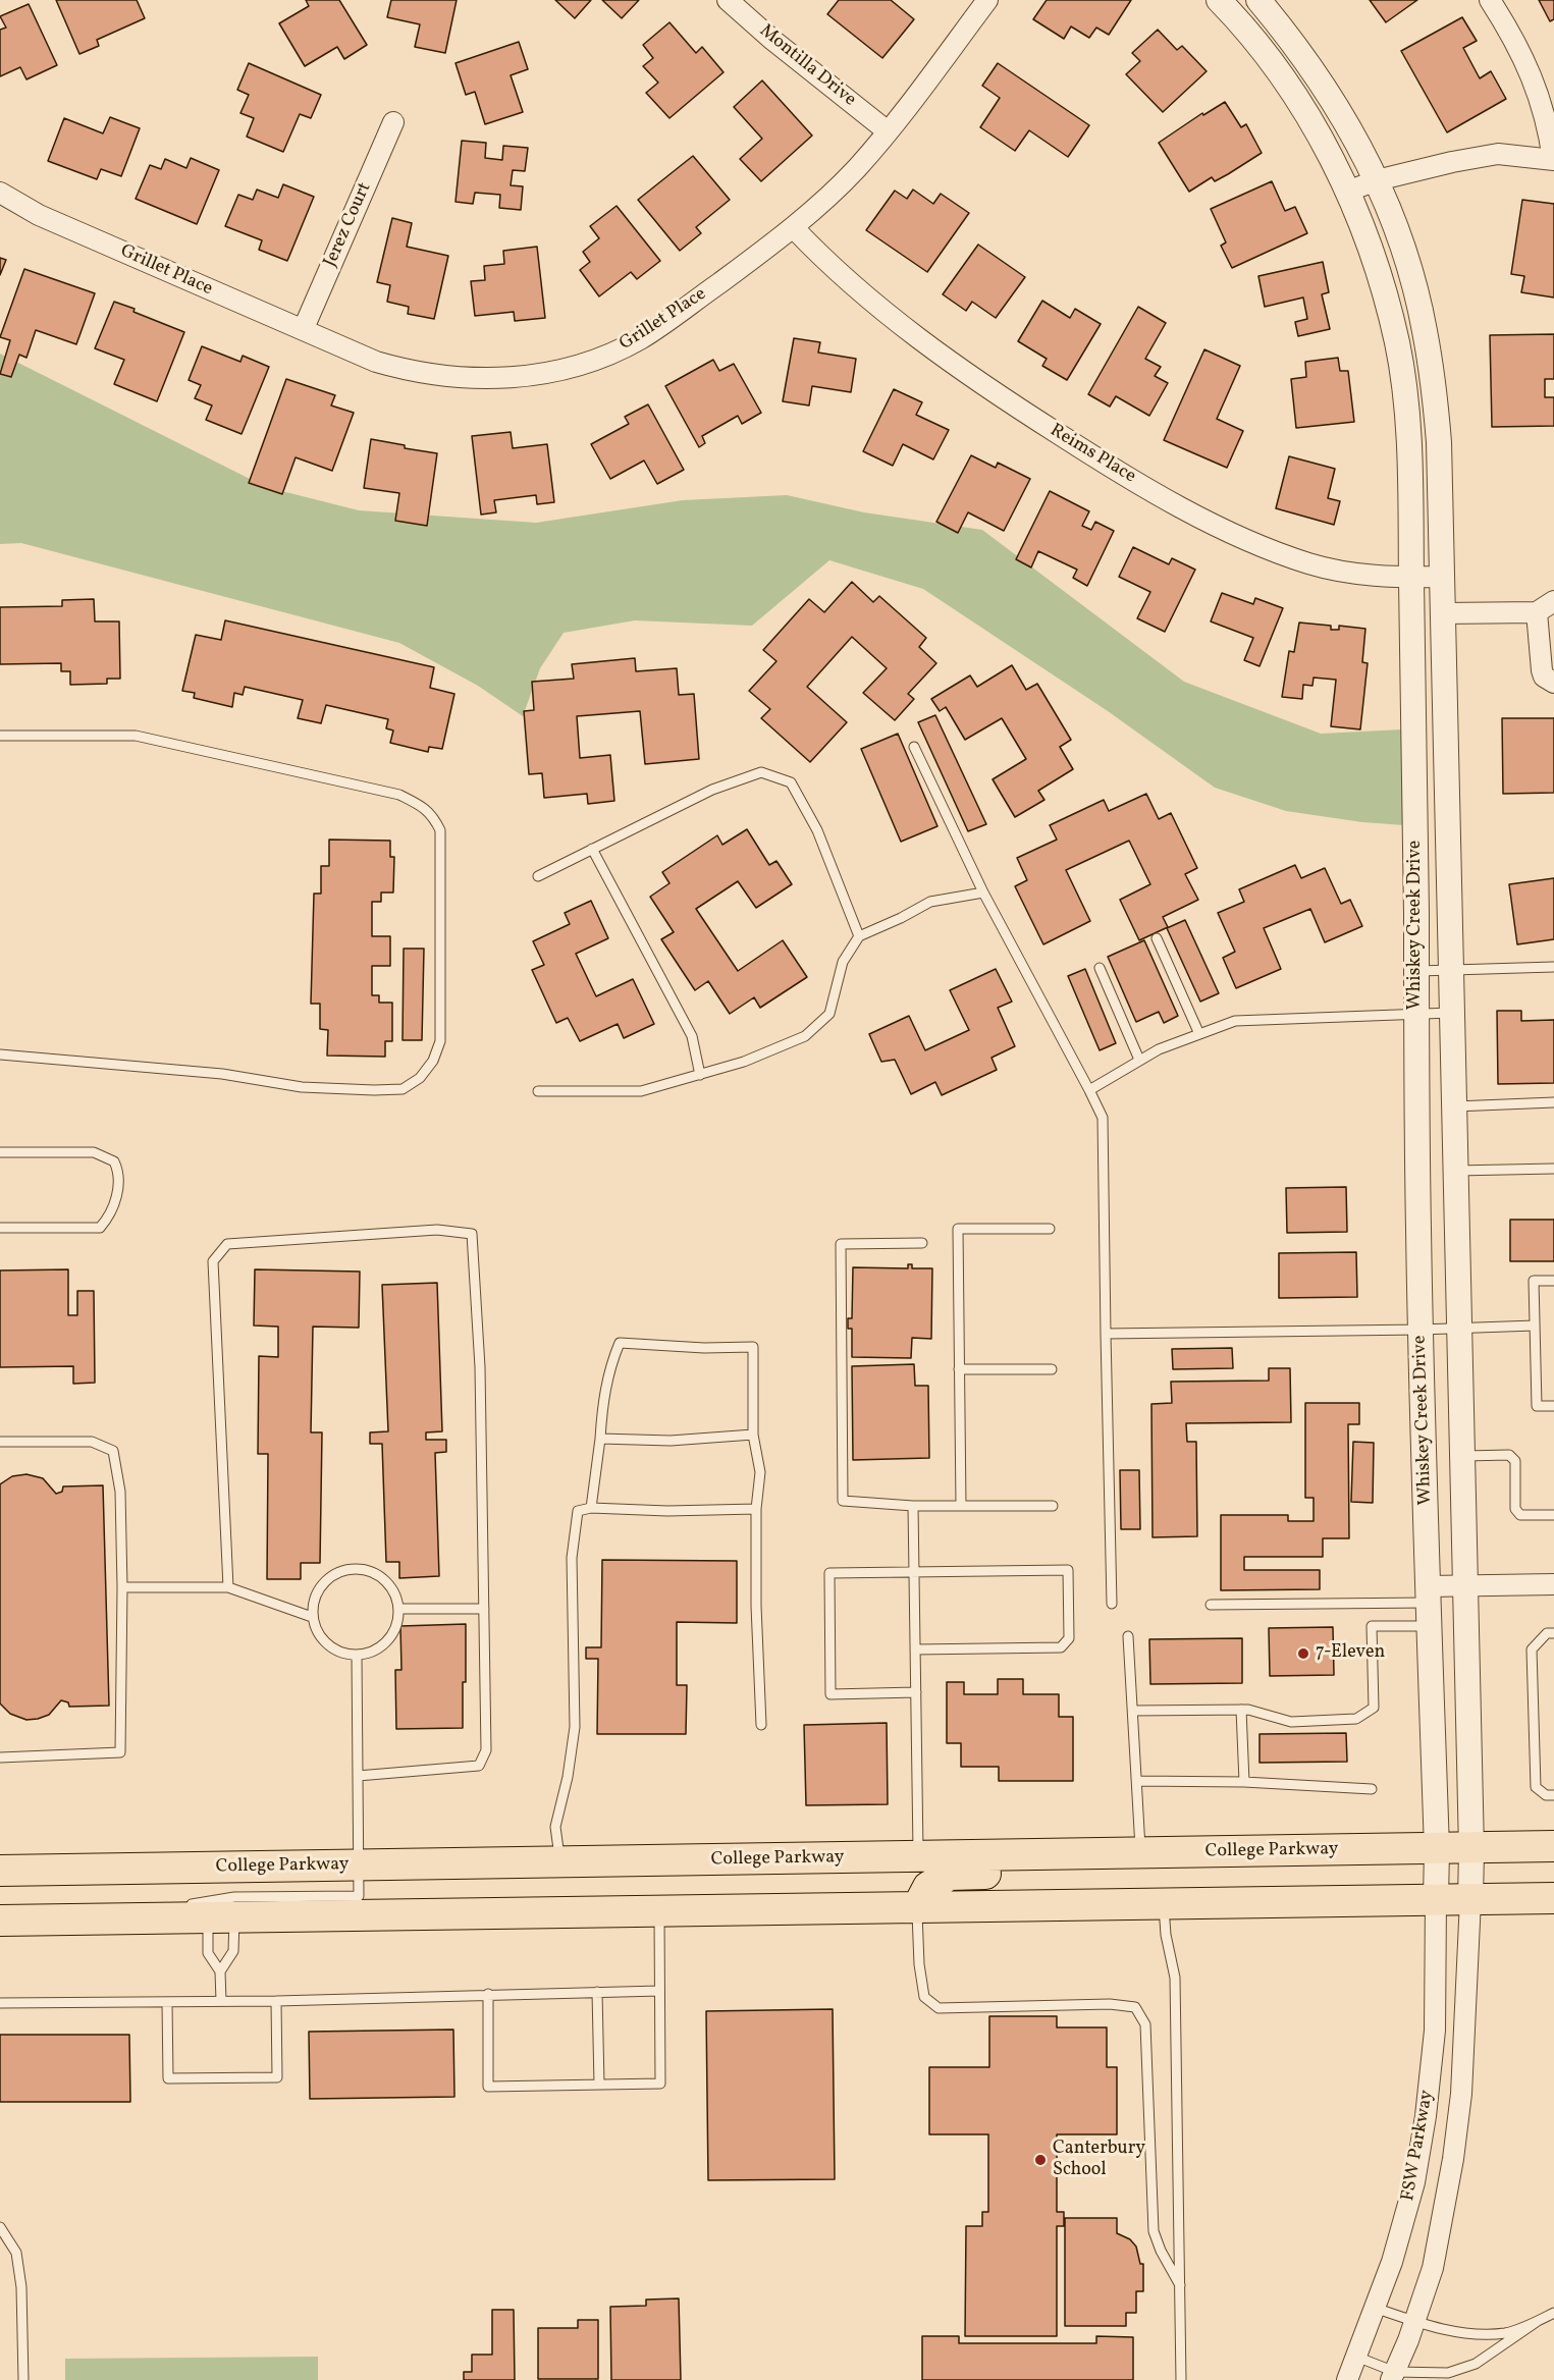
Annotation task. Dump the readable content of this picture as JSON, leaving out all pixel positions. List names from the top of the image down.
{
  "streets": {
    "main road": ["College Parkway"],
    "street": [
      "Montilla Drive",
      "Jerez Court",
      "Grillet Place",
      "Reims Place",
      "Whiskey Creek Drive",
      "FSW Parkway"
    ]
  },
  "crossings": [
    ["Montilla Drive", "Grillet Place"],
    ["Jerez Court", "Grillet Place"],
    ["Grillet Place", "Reims Place"],
    ["Reims Place", "Whiskey Creek Drive"],
    ["Whiskey Creek Drive", "College Parkway"],
    ["Whiskey Creek Drive", "FSW Parkway"]
  ],
  "places": ["7-Eleven", "Canterbury School"]
}
